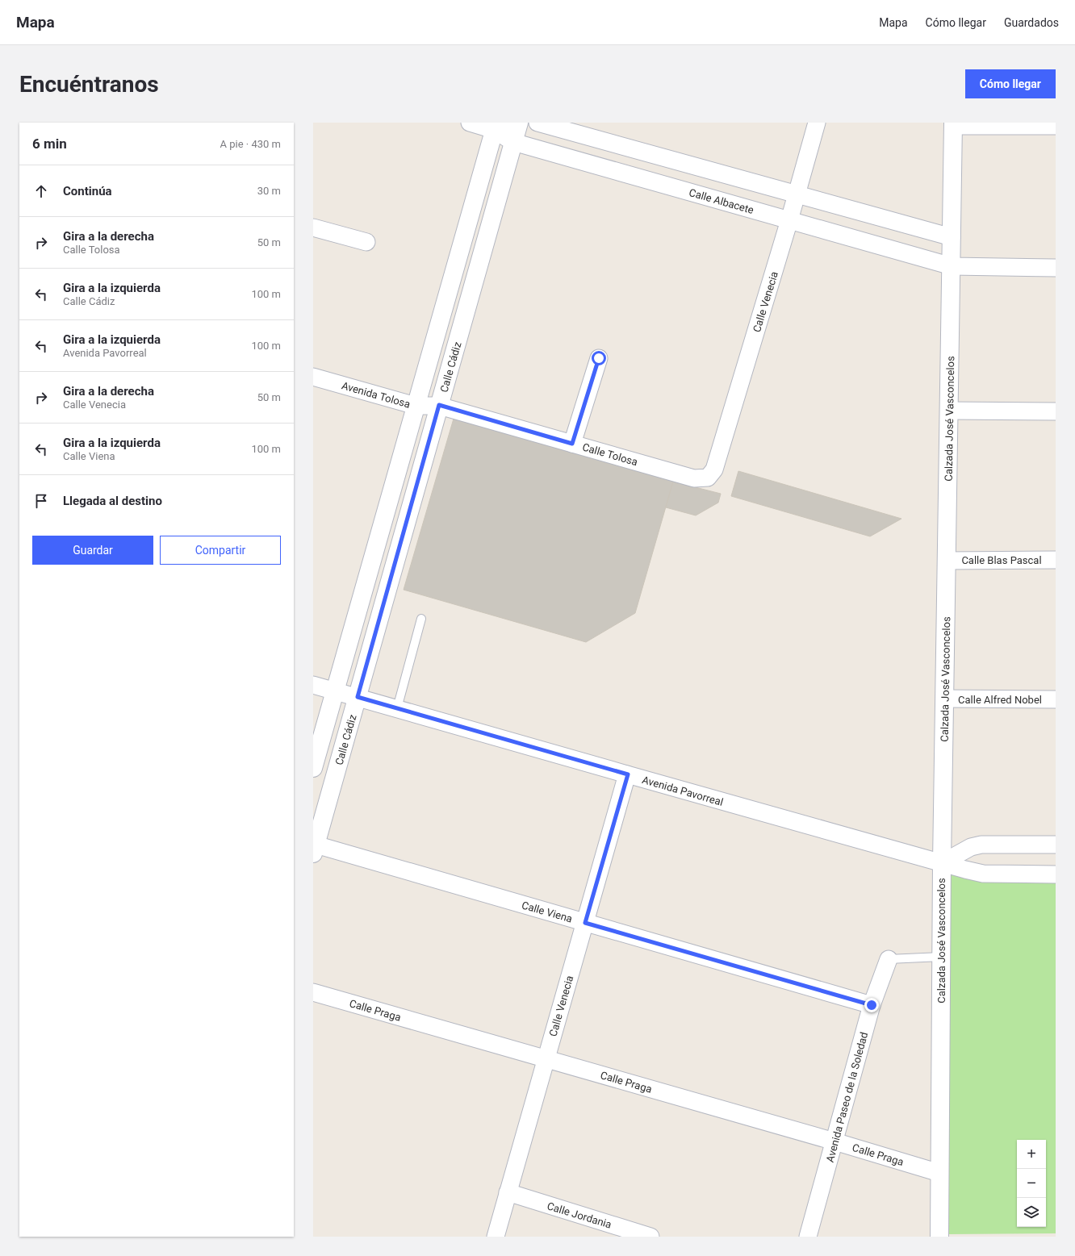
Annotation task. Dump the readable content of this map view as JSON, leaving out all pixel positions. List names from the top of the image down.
{
  "streets": {
    "street": [
      "Calle Albacete",
      "Calle Venecia",
      "Calle Cádiz",
      "Avenida Tolosa",
      "Calzada José Vasconcelos",
      "Calle Tolosa",
      "Calle Blas Pascal",
      "Calle Alfred Nobel",
      "Avenida Pavorreal",
      "Calle Viena",
      "Calle Praga",
      "Avenida Paseo de la Soledad",
      "Calle Jordania"
    ]
  },
  "crossings": [
    ["Calle Albacete", "Calle Venecia"],
    ["Calle Albacete", "Calle Cádiz"],
    ["Calle Albacete", "Calzada José Vasconcelos"],
    ["Calle Venecia", "Calle Tolosa"],
    ["Calle Venecia", "Avenida Pavorreal"],
    ["Calle Venecia", "Calle Viena"],
    ["Calle Venecia", "Calle Praga"],
    ["Calle Venecia", "Calle Jordania"],
    ["Calle Cádiz", "Avenida Tolosa"],
    ["Calle Cádiz", "Calle Tolosa"],
    ["Calle Cádiz", "Avenida Pavorreal"],
    ["Calle Cádiz", "Calle Viena"],
    ["Avenida Tolosa", "Calle Tolosa"],
    ["Calzada José Vasconcelos", "Calle Blas Pascal"],
    ["Calzada José Vasconcelos", "Calle Alfred Nobel"],
    ["Calzada José Vasconcelos", "Avenida Pavorreal"],
    ["Calzada José Vasconcelos", "Calle Praga"],
    ["Calle Viena", "Avenida Paseo de la Soledad"],
    ["Calle Praga", "Avenida Paseo de la Soledad"]
  ],
  "page": {
    "header": "Mapa",
    "nav": ["Mapa", "Cómo llegar", "Guardados"],
    "buttons": [
      "Cómo llegar",
      ["Guardar", "Compartir"]
    ],
    "title": "Encuéntranos",
    "heading": ["6 min", "A pie · 430 m"],
    "list": [
      ["Continúa", "30 m"],
      ["Gira a la derecha", "Calle Tolosa", "50 m"],
      ["Gira a la izquierda", "Calle Cádiz", "100 m"],
      ["Gira a la izquierda", "Avenida Pavorreal", "100 m"],
      ["Gira a la derecha", "Calle Venecia", "50 m"],
      ["Gira a la izquierda", "Calle Viena", "100 m"],
      "Llegada al destino"
    ],
    "map_buttons": ["+", "−"]
  }
}
